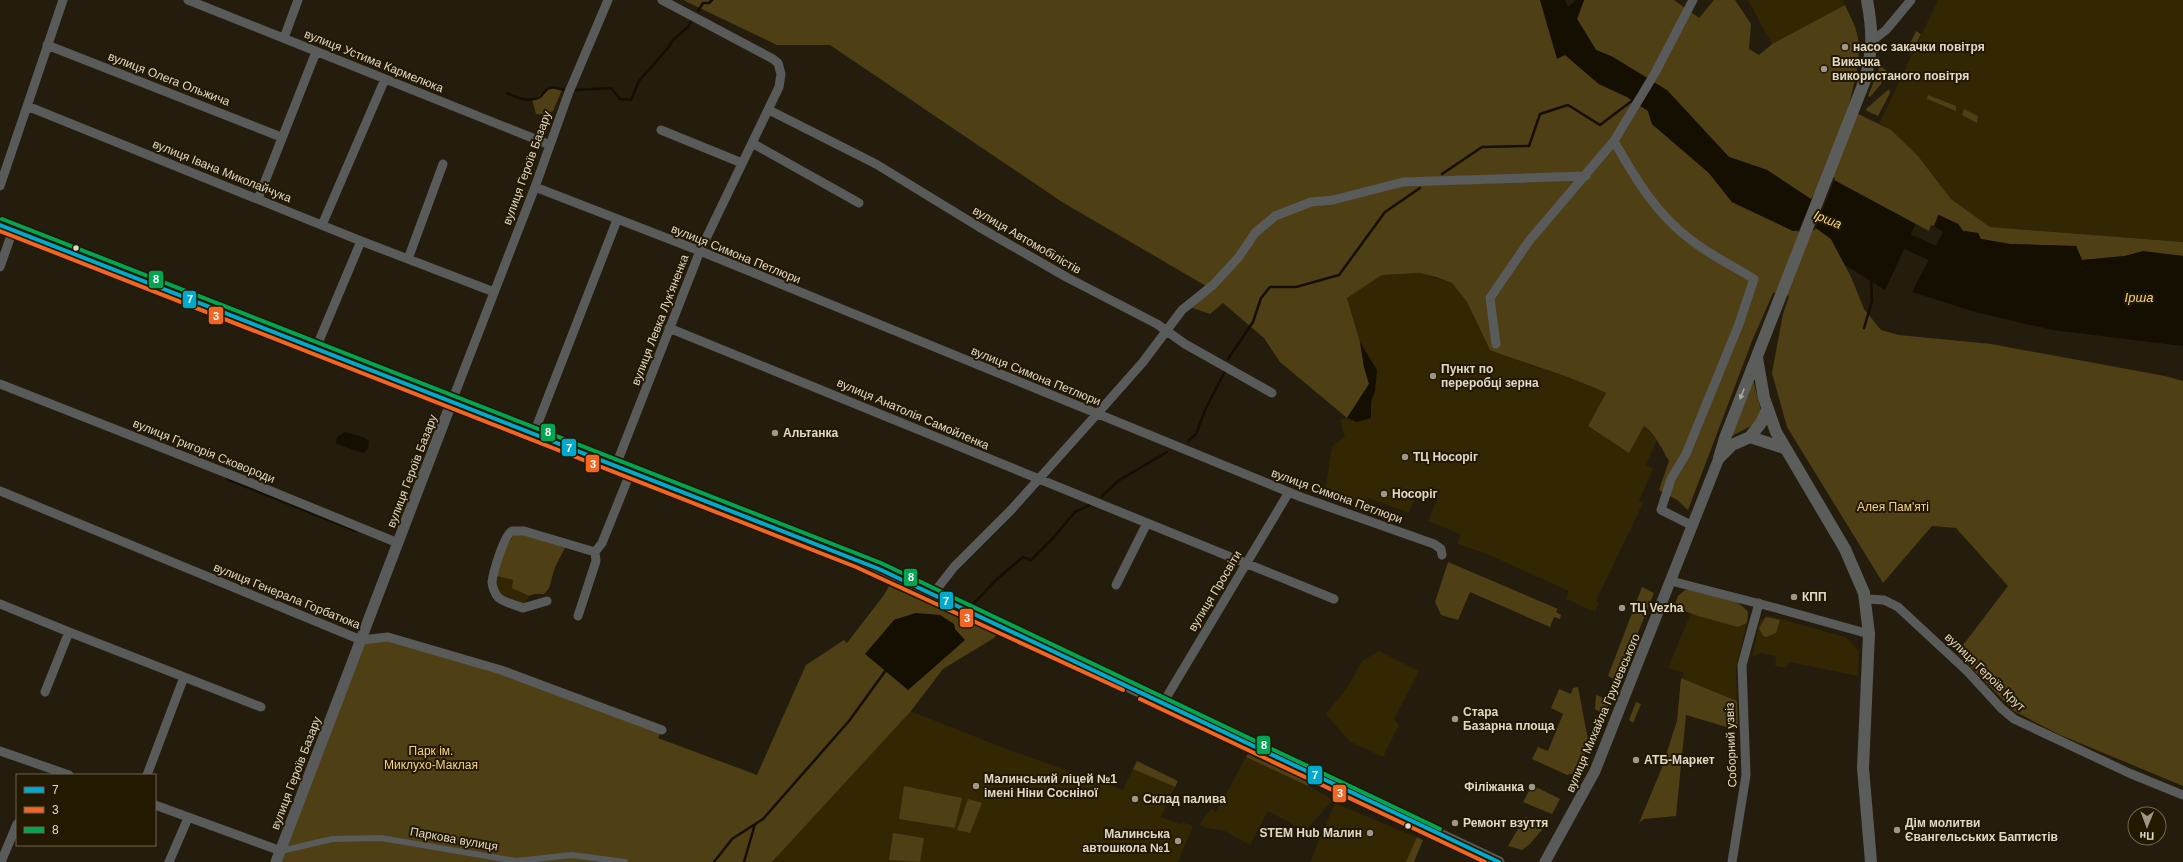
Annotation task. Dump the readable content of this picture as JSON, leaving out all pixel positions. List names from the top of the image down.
{
  "streets": {
    "street": [
      "вулиця Устима Кармелюка",
      "вулиця Олега Ольжича",
      "вулиця Героїв Базару",
      "вулиця Івана Миколайчука",
      "вулиця Автомобілістів",
      "вулиця Симона Петлюри",
      "вулиця Левка Лук'яненка",
      "вулиця Анатолія Самойленка",
      "вулиця Григорія Сковороди",
      "вулиця Просвіти",
      "вулиця Генерала Горбатюка",
      "вулиця Героїв Крут",
      "вулиця Михайла Грушевського",
      "Соборний узвіз",
      "Паркова вулиця"
    ]
  },
  "crossings": [
    ["вулиця Устима Кармелюка", "вулиця Героїв Базару"],
    ["вулиця Героїв Базару", "вулиця Івана Миколайчука"],
    ["вулиця Героїв Базару", "вулиця Симона Петлюри"],
    ["вулиця Героїв Базару", "вулиця Григорія Сковороди"],
    ["вулиця Героїв Базару", "вулиця Генерала Горбатюка"],
    ["вулиця Героїв Базару", "Паркова вулиця"],
    ["вулиця Автомобілістів", "вулиця Левка Лук'яненка"],
    ["вулиця Симона Петлюри", "вулиця Левка Лук'яненка"],
    ["вулиця Симона Петлюри", "вулиця Просвіти"],
    ["вулиця Левка Лук'яненка", "вулиця Анатолія Самойленка"],
    ["вулиця Анатолія Самойленка", "вулиця Просвіти"]
  ],
  "water": ["Ірша"],
  "parks": ["Алея Пам'яті", "Парк ім. Миклухо-Маклая"],
  "places": [
    "насос закачки повітря",
    "Викачка використаного повітря",
    "Пункт по переробці зерна",
    "Альтанка",
    "ТЦ Носоріг",
    "Носоріг",
    "КПП",
    "ТЦ Vezha",
    "Стара Базарна площа",
    "АТБ-Маркет",
    "Малинський ліцей №1 імені Ніни Сосніної",
    "Філіжанка",
    "Склад палива",
    "Ремонт взуття",
    "Дім молитви Євангельських Баптистів",
    "STEM Hub Малин",
    "Малинська автошкола №1"
  ],
  "lines": ["transit line 8", "transit line 7", "transit line 3"],
  "legend": ["7", "3", "8"],
  "north": "bottom"
}
